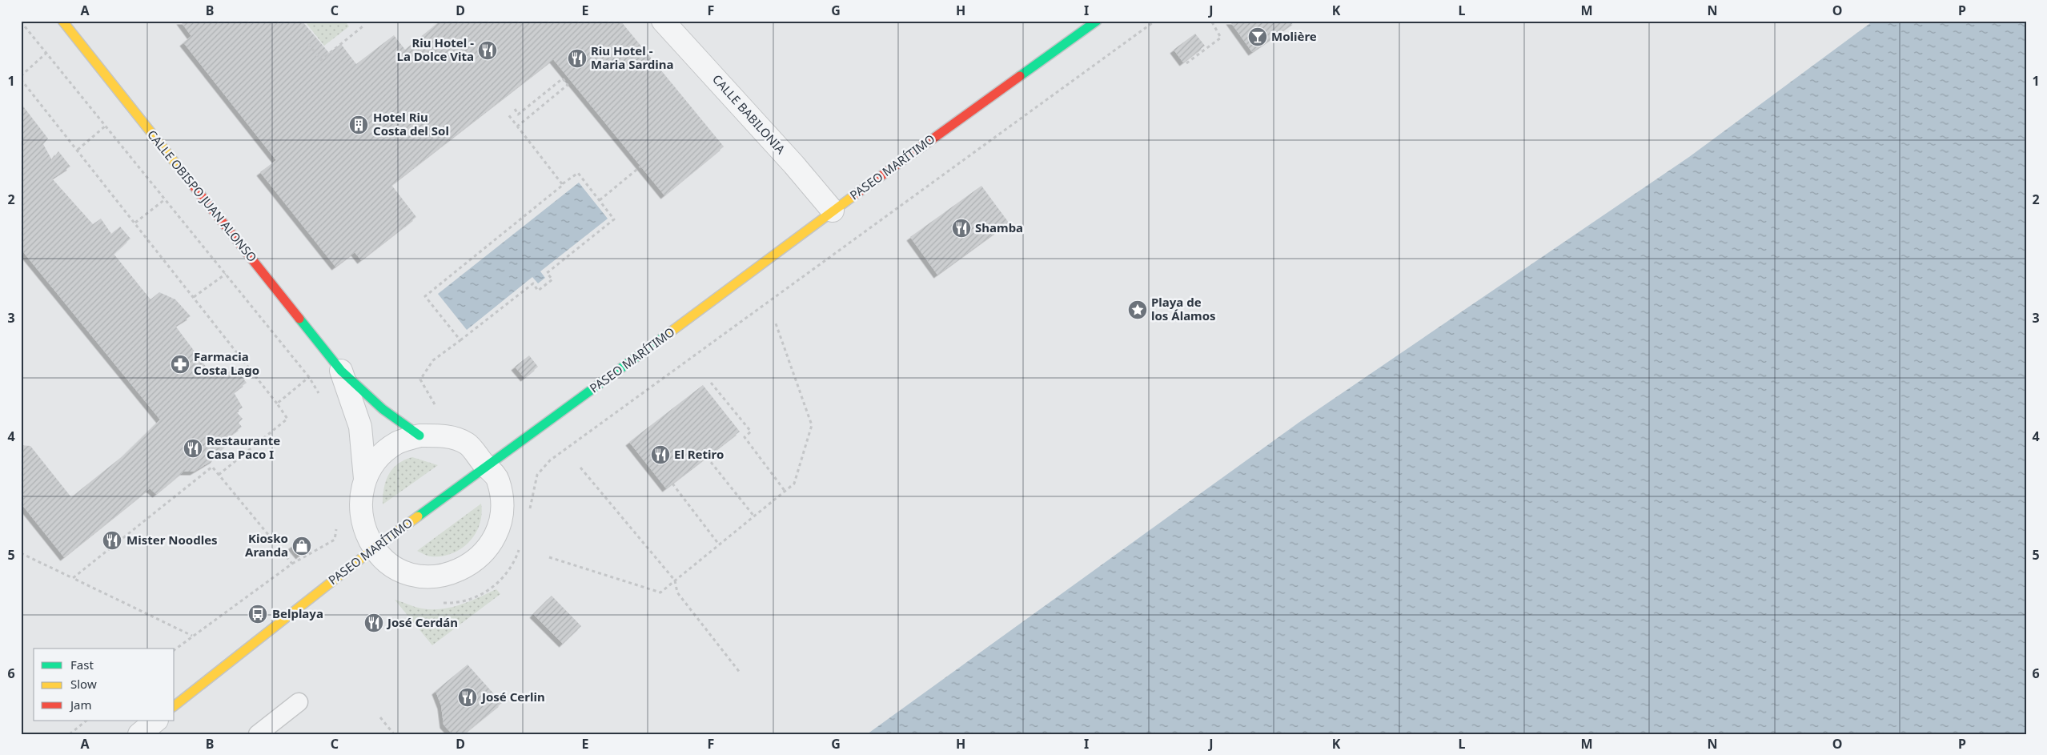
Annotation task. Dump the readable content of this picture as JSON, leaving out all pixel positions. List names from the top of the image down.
{
  "streets": {
    "street": ["CALLE BABILONIA", "PASEO MARÍTIMO", "CALLE OBISPO JUAN ALONSO"]
  },
  "crossings": [
    ["CALLE BABILONIA", "PASEO MARÍTIMO"]
  ],
  "places": {
    "bar": ["Molière"],
    "restaurant": [
      "Riu Hotel - La Dolce Vita",
      "Riu Hotel - Maria Sardina",
      "Shamba",
      "Restaurante Casa Paco I",
      "El Retiro",
      "Mister Noodles",
      "José Cerdán",
      "José Cerlin"
    ],
    "building": ["Hotel Riu Costa del Sol"],
    "place": ["Playa de los Álamos"],
    "pharmacy": ["Farmacia Costa Lago"],
    "shop": ["Kiosko Aranda"],
    "bus stop": ["Belplaya"]
  },
  "legend": ["Fast", "Slow", "Jam"],
  "grid": {
    "columns": [
      "A",
      "B",
      "C",
      "D",
      "E",
      "F",
      "G",
      "H",
      "I",
      "J",
      "K",
      "L",
      "M",
      "N",
      "O",
      "P"
    ],
    "rows": [
      "1",
      "2",
      "3",
      "4",
      "5",
      "6"
    ]
  }
}
